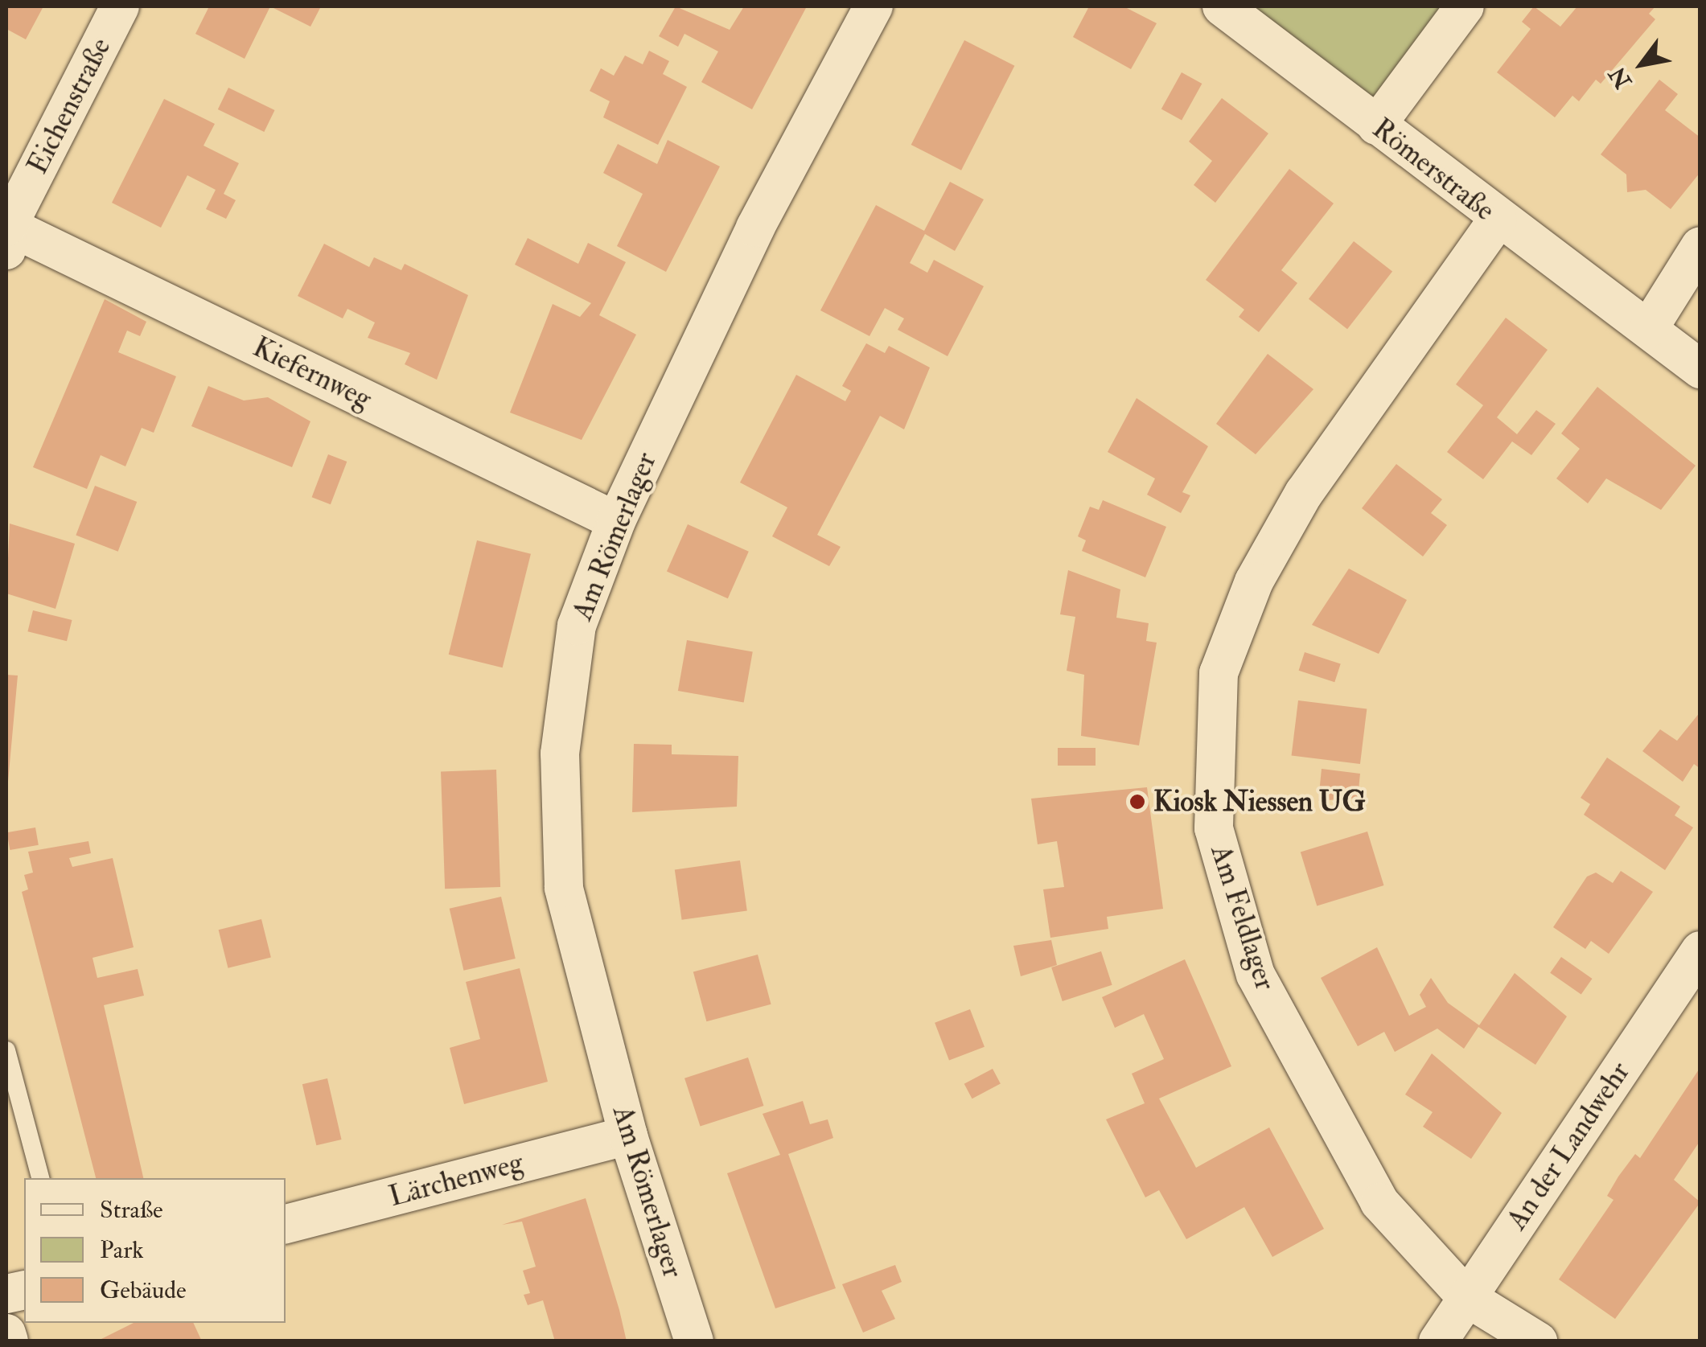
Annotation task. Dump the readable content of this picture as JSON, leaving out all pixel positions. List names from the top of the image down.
{
  "streets": {
    "street": [
      "Eichenstraße",
      "Römerstraße",
      "Kiefernweg",
      "Am Römerlager",
      "Am Feldlager",
      "An der Landwehr",
      "Lärchenweg"
    ]
  },
  "crossings": [
    ["Eichenstraße", "Kiefernweg"],
    ["Römerstraße", "Am Feldlager"],
    ["Kiefernweg", "Am Römerlager"],
    ["Am Römerlager", "Lärchenweg"],
    ["Am Feldlager", "An der Landwehr"]
  ],
  "places": ["Kiosk Niessen UG"],
  "legend": ["Straße", "Park", "Gebäude"],
  "north": "bottom left"
}
